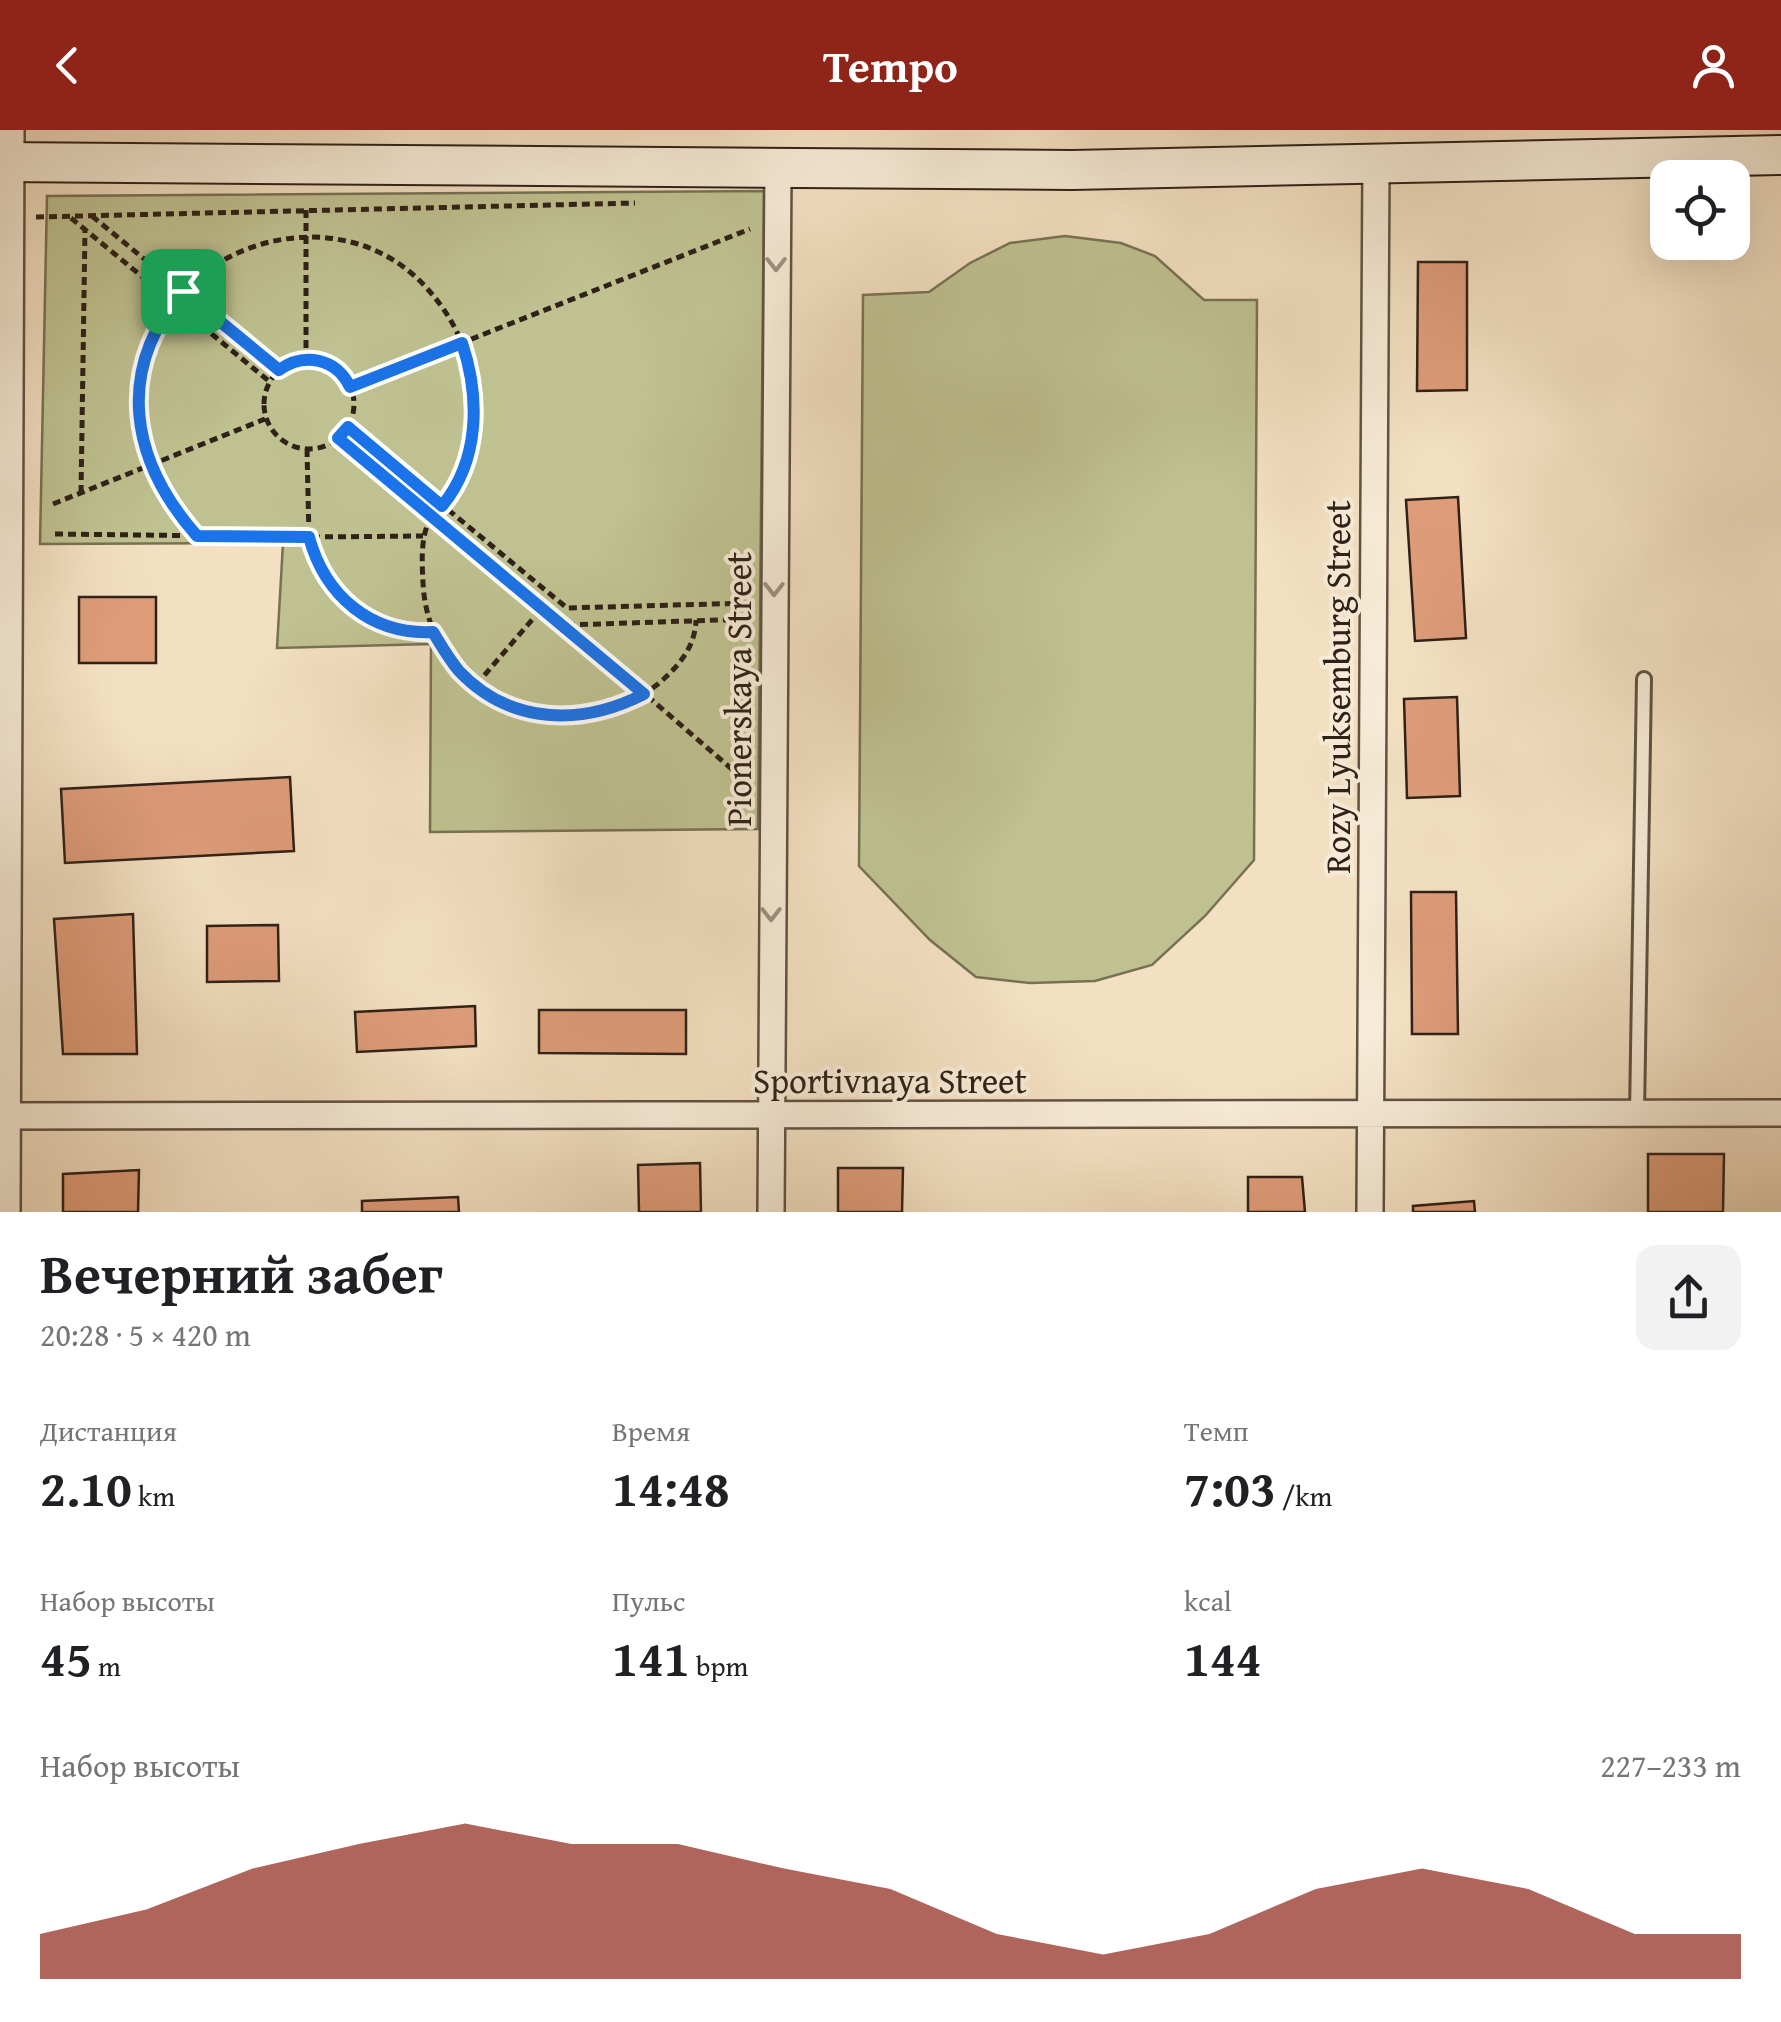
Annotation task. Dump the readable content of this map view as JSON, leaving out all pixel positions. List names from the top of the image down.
{
  "streets": {
    "street": ["Rozy Lyuksemburg Street", "Pionerskaya Street", "Sportivnaya Street"]
  },
  "crossings": [
    ["Rozy Lyuksemburg Street", "Sportivnaya Street"],
    ["Pionerskaya Street", "Sportivnaya Street"]
  ],
  "one_way": ["Pionerskaya Street"],
  "page": {
    "header": "Tempo",
    "heading": ["Вечерний забег", "20:28 · 5 × 420 m"],
    "stats": [
      ["Дистанция", "2.10 km"],
      ["Время", "14:48"],
      ["Темп", "7:03 /km"],
      ["Набор высоты", "45 m"],
      ["Пульс", "141 bpm"],
      ["kcal", "144"]
    ],
    "chart": ["Набор высоты", "227–233 m"]
  }
}
